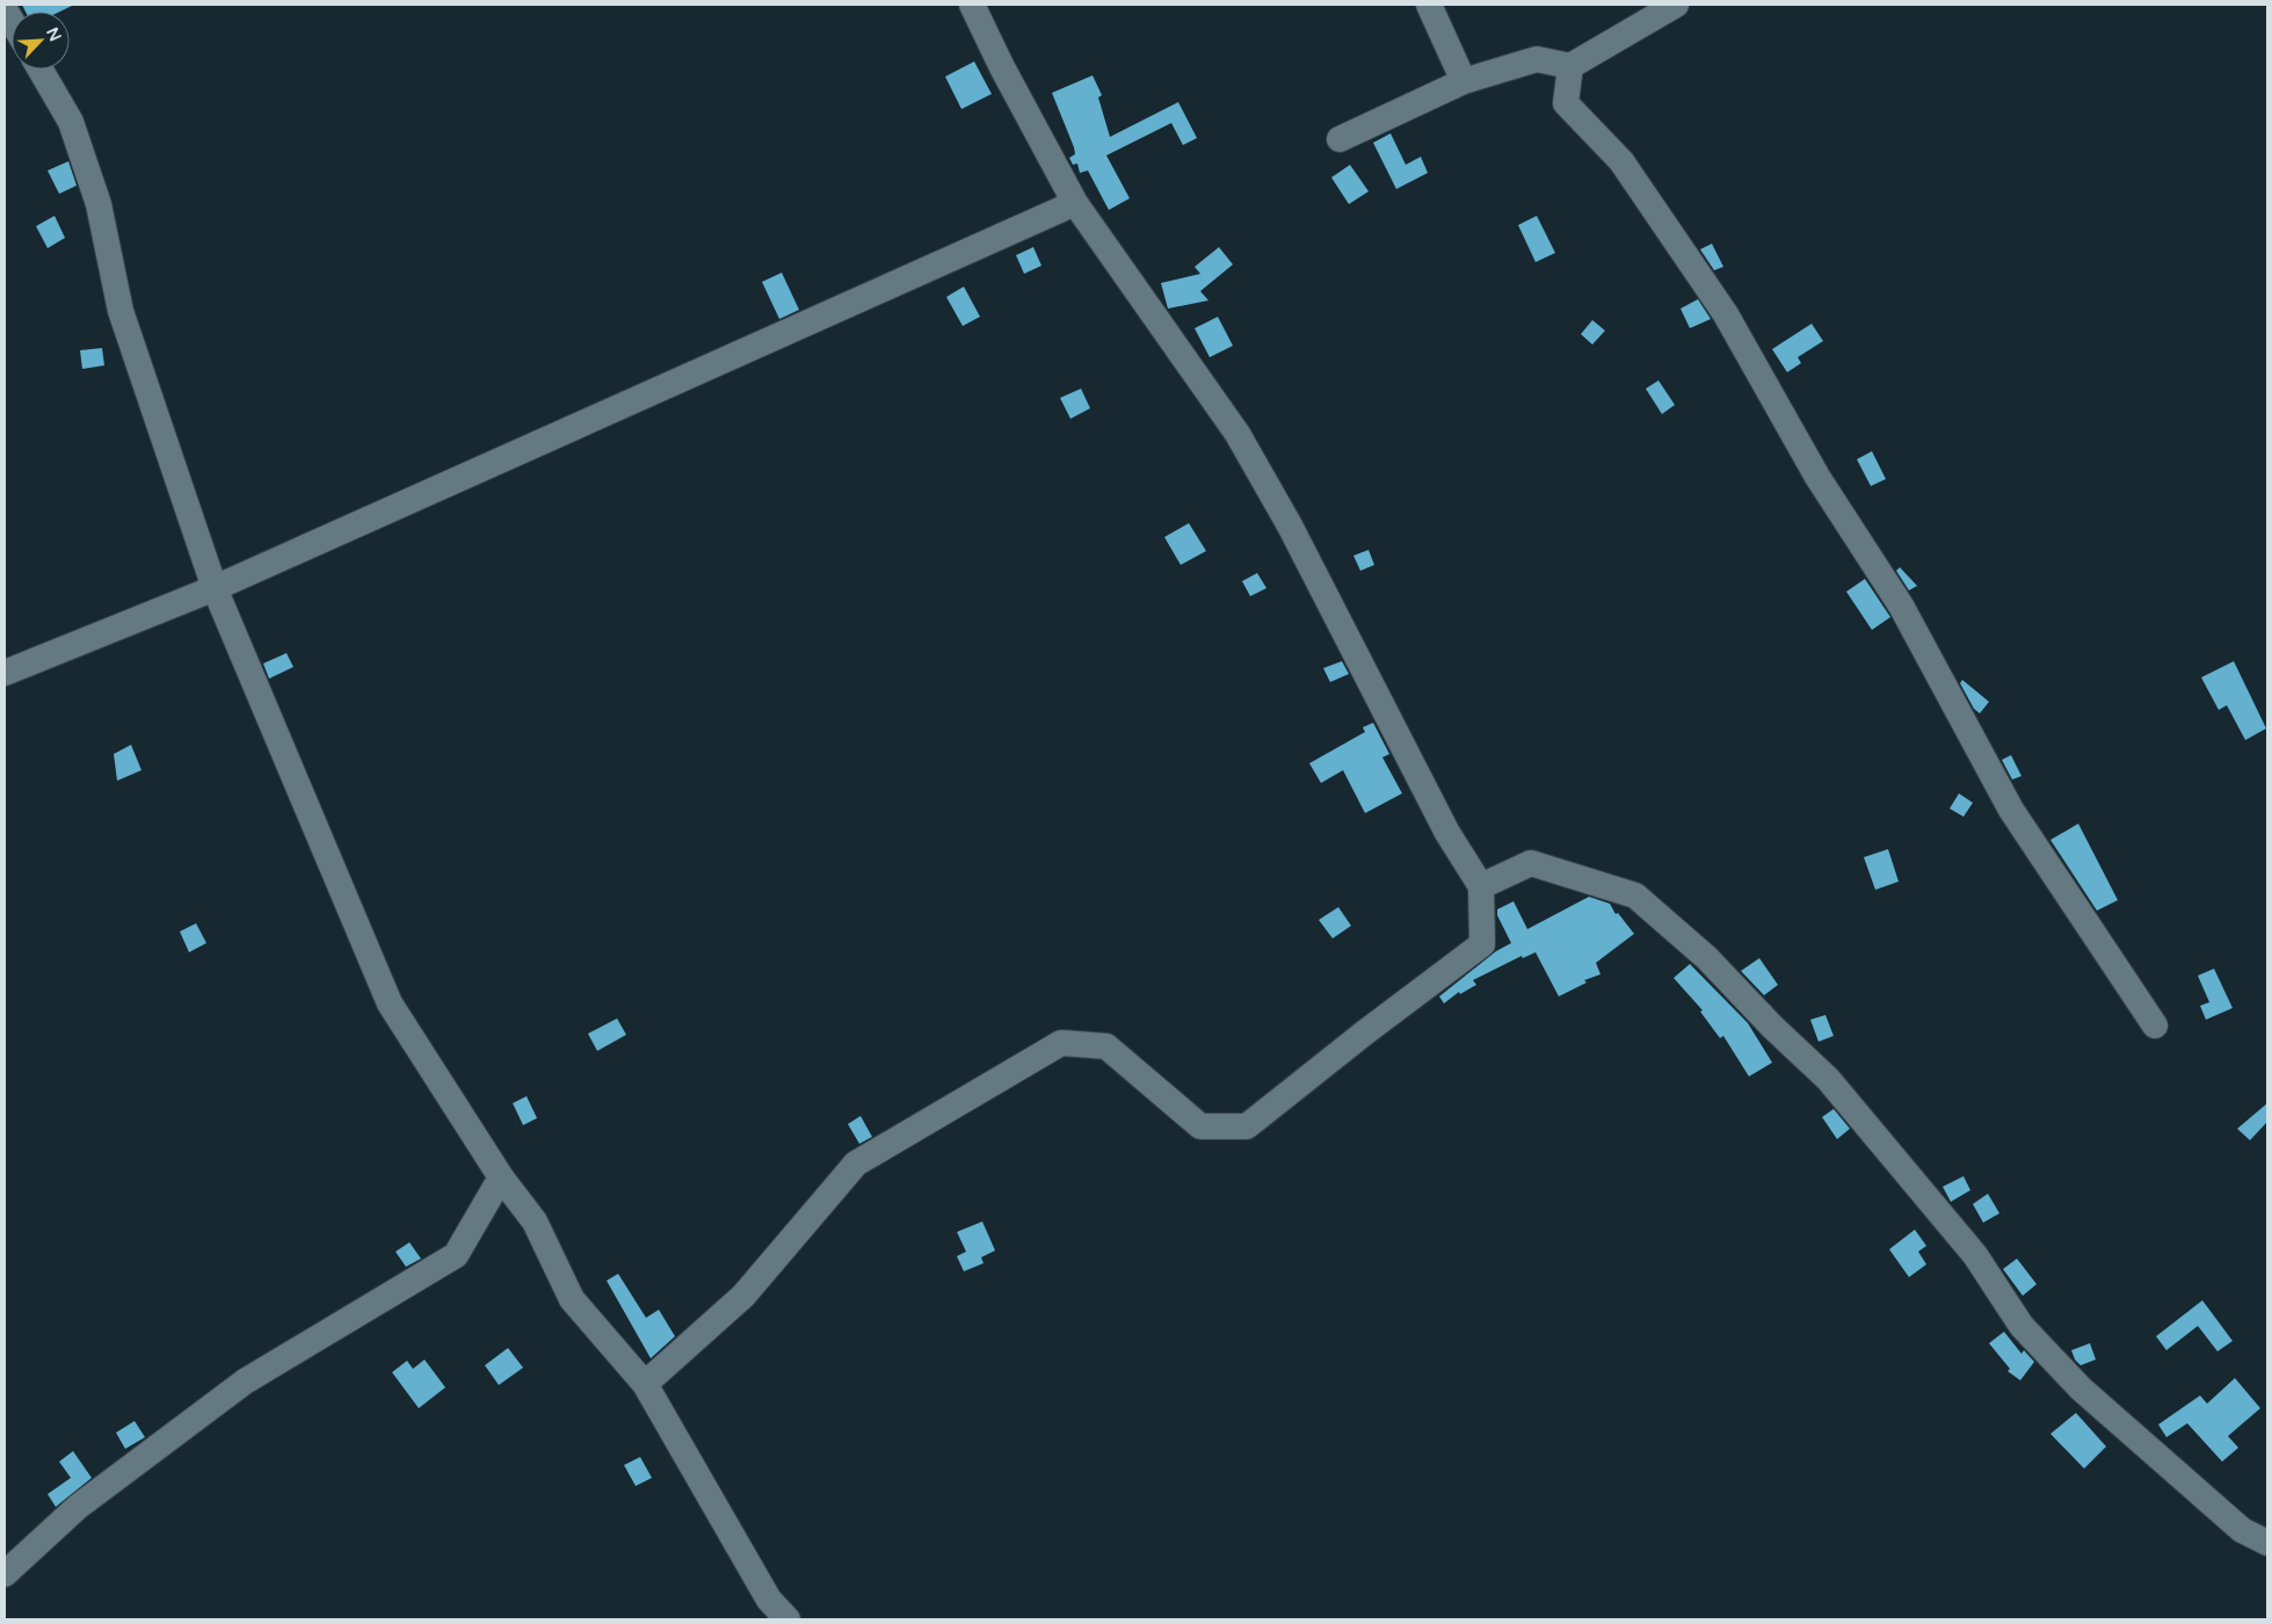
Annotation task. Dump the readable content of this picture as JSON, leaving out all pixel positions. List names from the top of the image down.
{
  "north": "top right"
}
